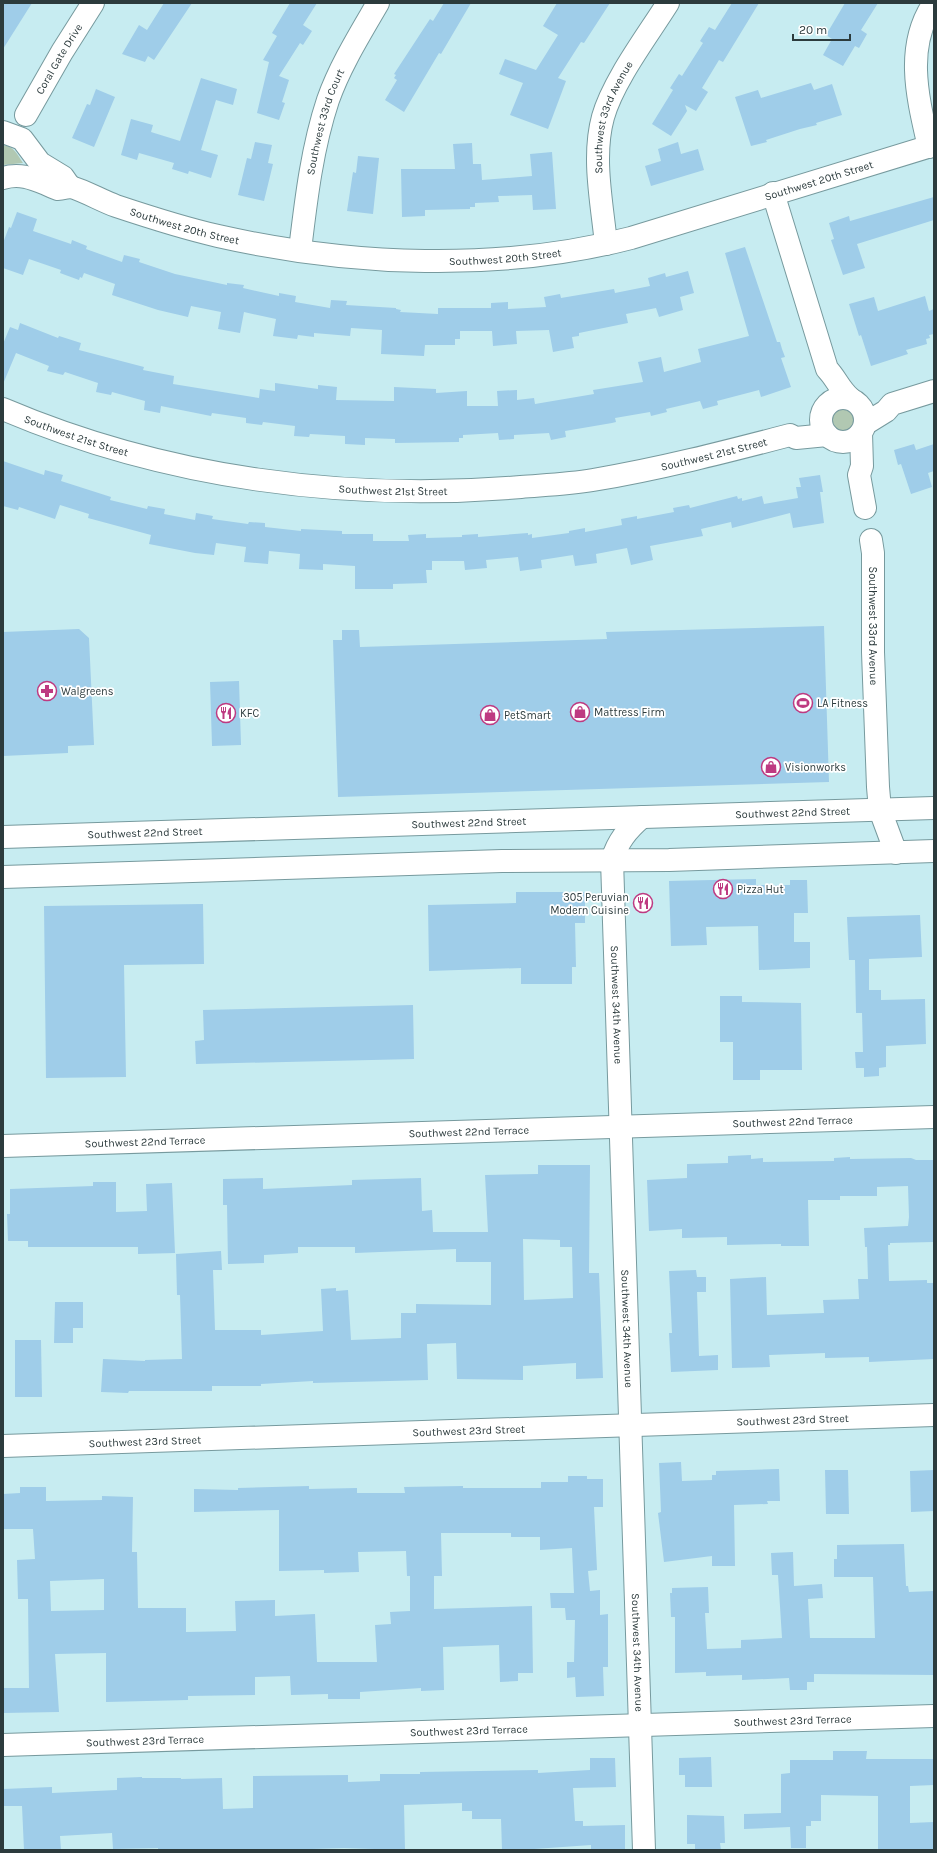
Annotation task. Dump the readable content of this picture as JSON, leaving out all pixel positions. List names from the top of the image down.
{
  "streets": {
    "street": [
      "Coral Gate Drive",
      "Southwest 33rd Avenue",
      "Southwest 33rd Court",
      "Southwest 20th Street",
      "Southwest 21st Street",
      "Southwest 22nd Street",
      "Southwest 34th Avenue",
      "Southwest 22nd Terrace",
      "Southwest 23rd Street",
      "Southwest 23rd Terrace"
    ]
  },
  "crossings": [
    ["Southwest 33rd Avenue", "Southwest 20th Street"],
    ["Southwest 33rd Avenue", "Southwest 22nd Street"],
    ["Southwest 33rd Court", "Southwest 20th Street"],
    ["Southwest 22nd Street", "Southwest 34th Avenue"],
    ["Southwest 34th Avenue", "Southwest 22nd Terrace"],
    ["Southwest 34th Avenue", "Southwest 23rd Street"],
    ["Southwest 34th Avenue", "Southwest 23rd Terrace"]
  ],
  "places": {
    "pharmacy": ["Walgreens"],
    "sports": ["LA Fitness"],
    "shop": ["Mattress Firm", "PetSmart", "Visionworks"],
    "restaurant": ["KFC", "Pizza Hut", "305 Peruvian Modern Cuisine"]
  },
  "scale_bar": "20 m"
}
